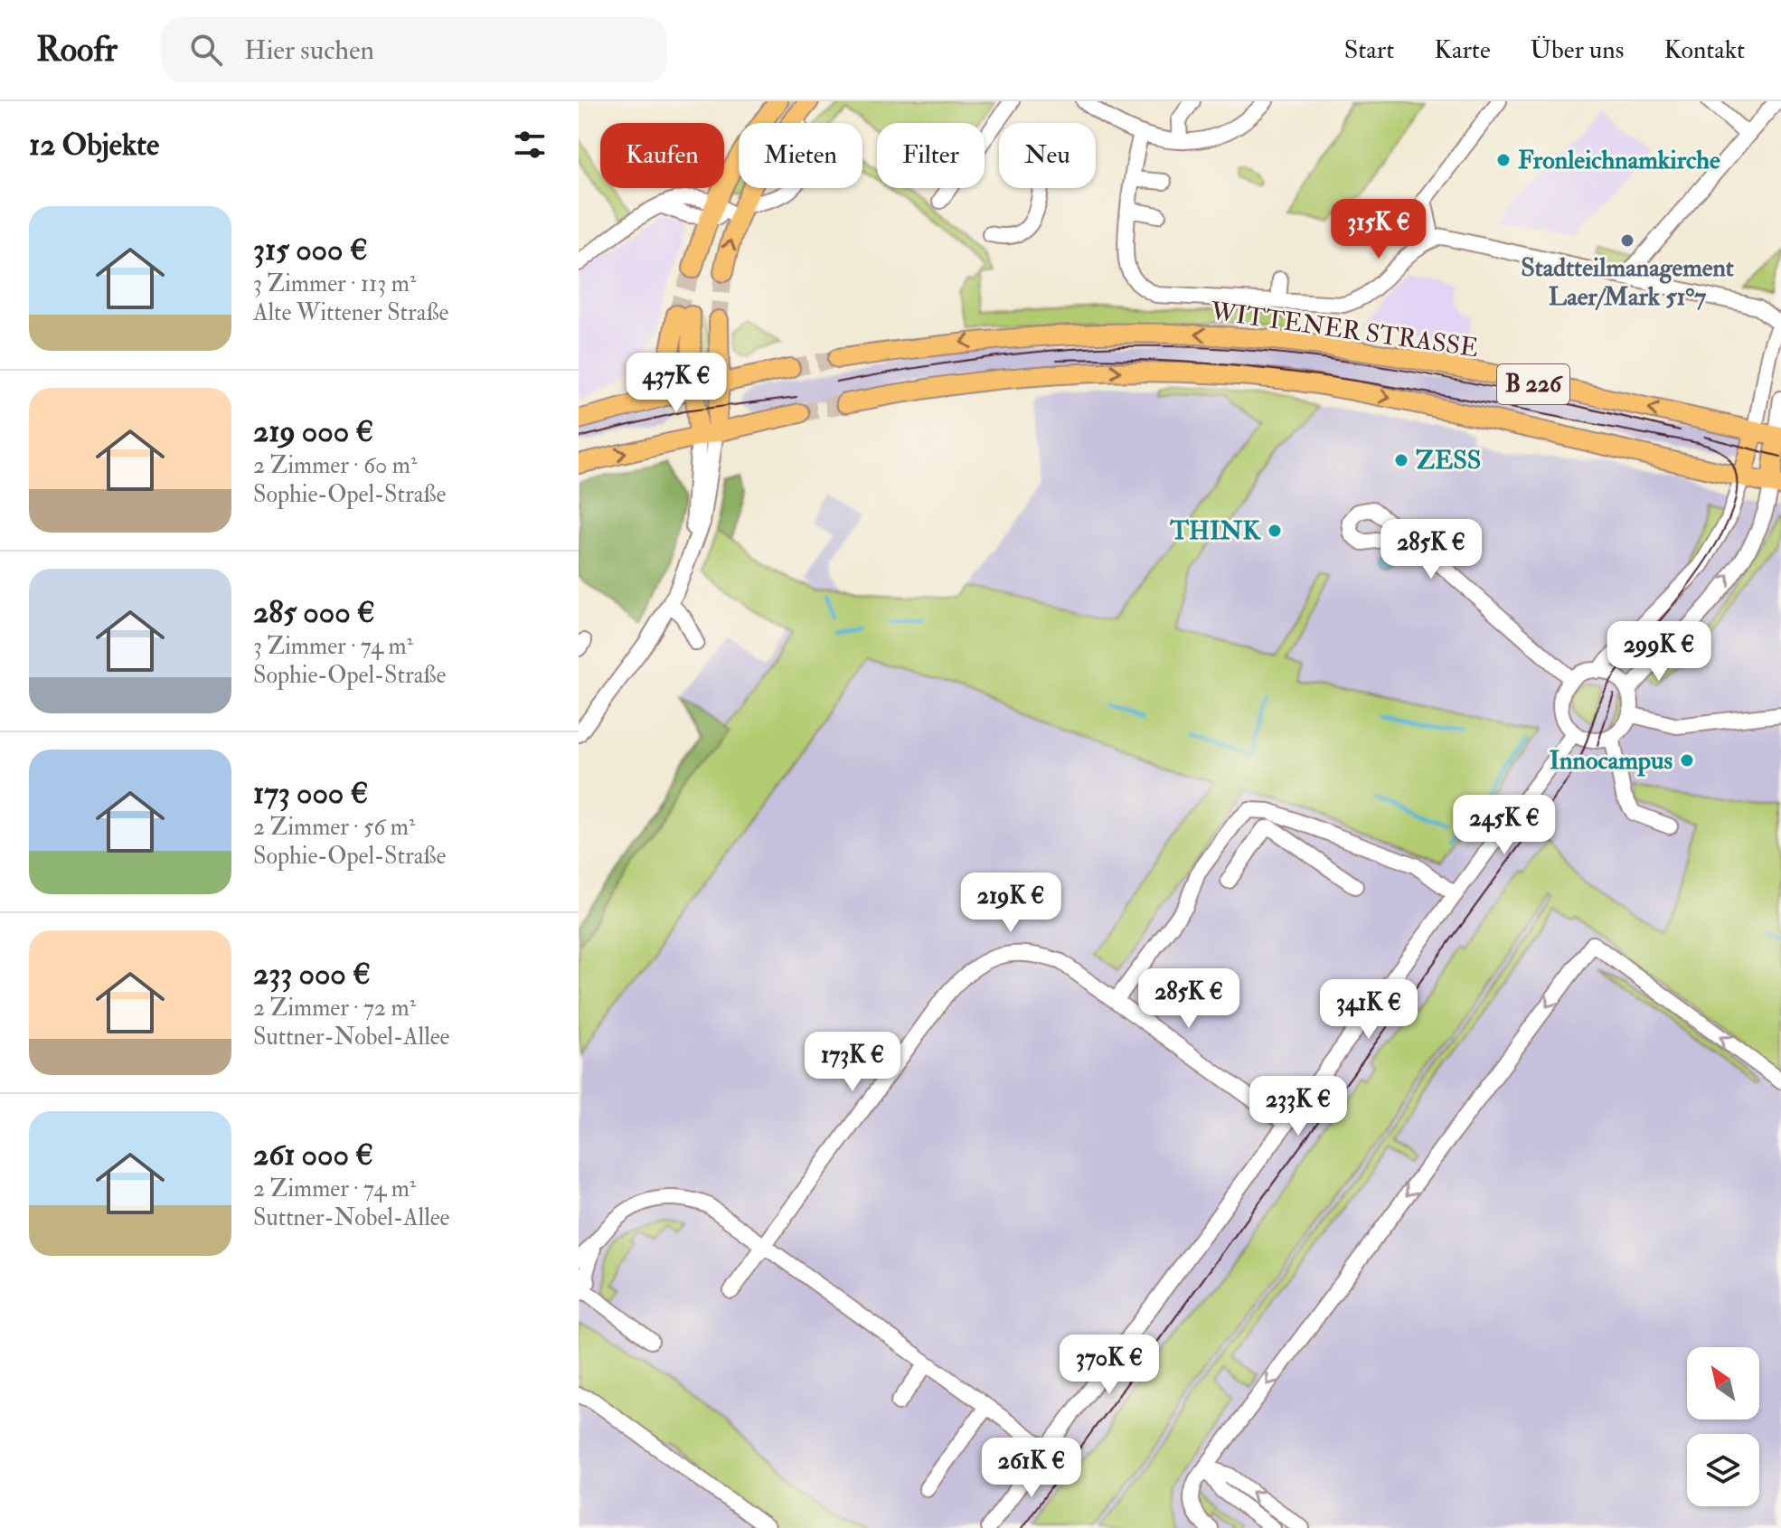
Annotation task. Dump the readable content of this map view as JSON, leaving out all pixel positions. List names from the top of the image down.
{
  "streets": {
    "main road": ["WITTENER STRASSE", "B 226"]
  },
  "places": [
    "Fronleichnamkirche",
    "Stadtteilmanagement Laer/Mark 51°7",
    "ZESS",
    "THINK",
    "Innocampus"
  ],
  "north": "top left",
  "page": {
    "header": "Roofr",
    "search": "Hier suchen",
    "nav": [
      "Start",
      "Karte",
      "Über uns",
      "Kontakt"
    ],
    "heading": "12 Objekte",
    "chip": [
      "Kaufen",
      "Mieten",
      "Filter",
      "Neu"
    ],
    "list": [
      {
        "name": "315 000 €",
        "note": "3 Zimmer · 113 m² · Alte Wittener Straße"
      },
      {
        "name": "219 000 €",
        "note": "2 Zimmer · 60 m² · Sophie-Opel-Straße"
      },
      {
        "name": "285 000 €",
        "note": "3 Zimmer · 74 m² · Sophie-Opel-Straße"
      },
      {
        "name": "173 000 €",
        "note": "2 Zimmer · 56 m² · Sophie-Opel-Straße"
      },
      {
        "name": "233 000 €",
        "note": "2 Zimmer · 72 m² · Suttner-Nobel-Allee"
      },
      {
        "name": "261 000 €",
        "note": "2 Zimmer · 74 m² · Suttner-Nobel-Allee"
      }
    ],
    "price": [
      "315K €",
      "437K €",
      "285K €",
      "299K €",
      "245K €",
      "219K €",
      "285K €",
      "341K €",
      "173K €",
      "233K €",
      "370K €",
      "261K €"
    ]
  }
}
